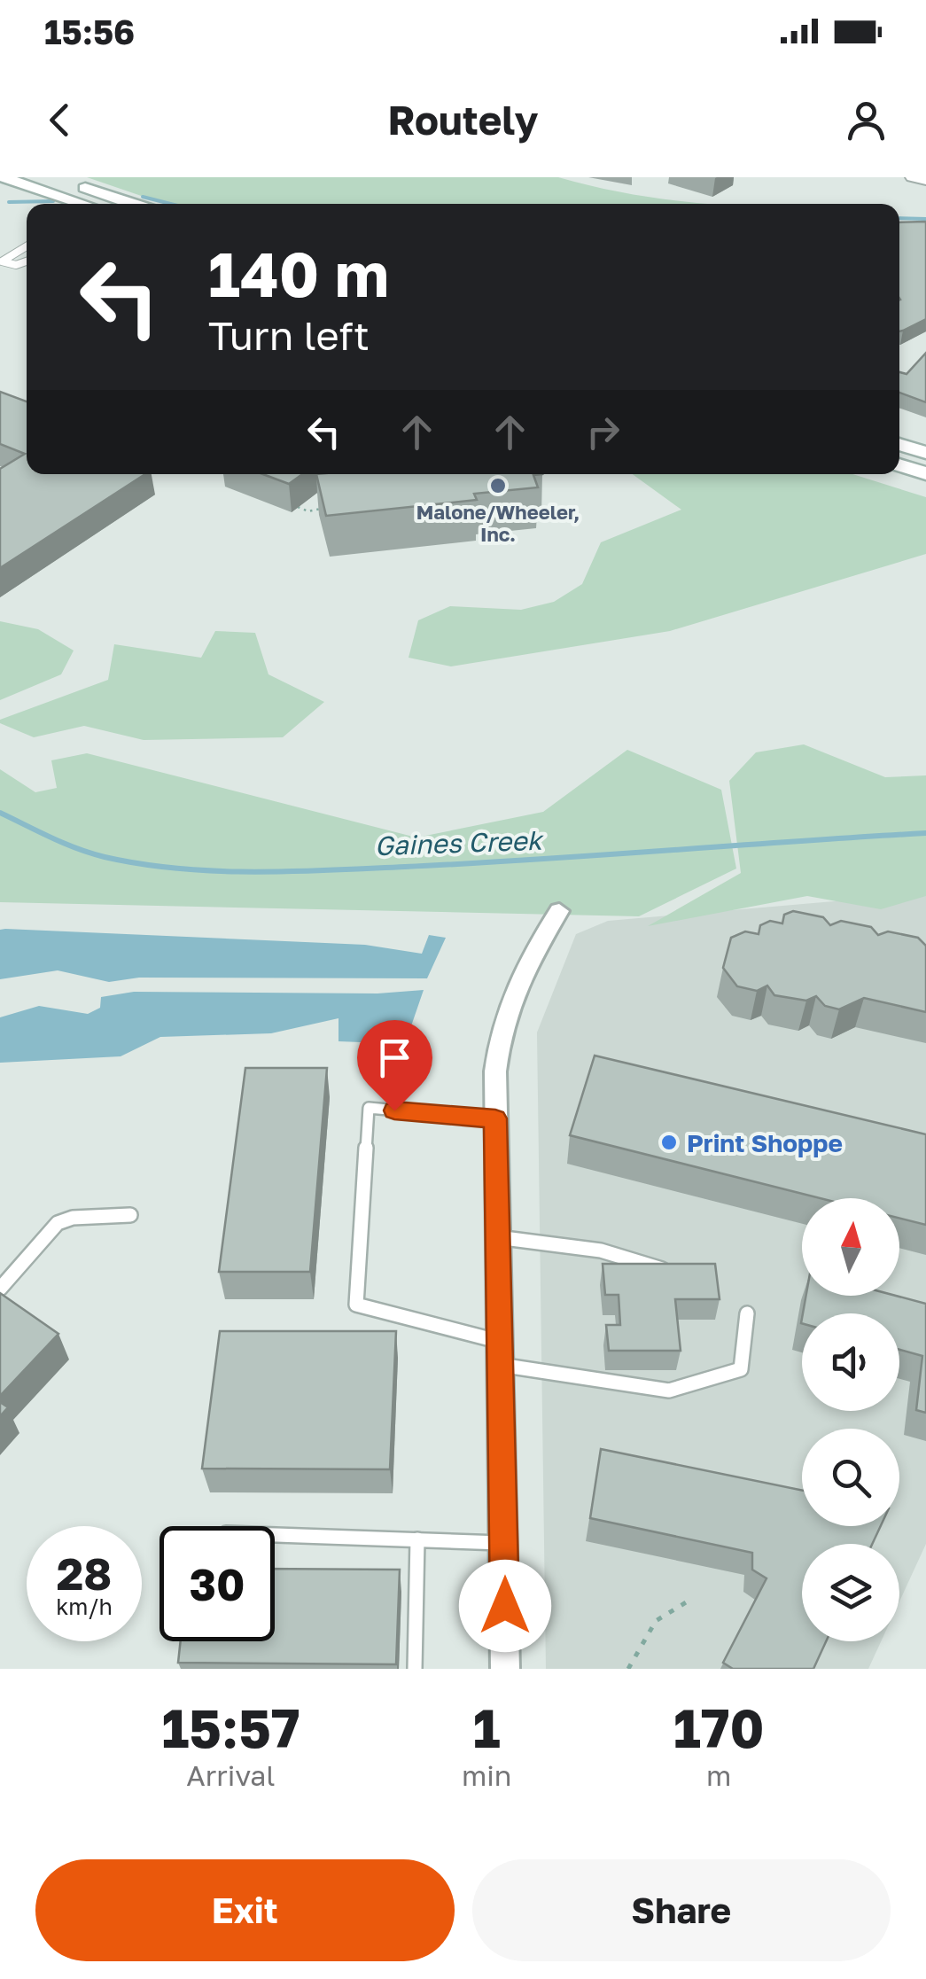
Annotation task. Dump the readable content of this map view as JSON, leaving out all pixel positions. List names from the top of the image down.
{
  "water": ["Gaines Creek"],
  "places": ["Malone/Wheeler, Inc.", "Print Shoppe"],
  "north": "top",
  "page": {
    "status": "15:56",
    "header": "Routely",
    "turn": ["140 m", "Turn left"],
    "speed": "28 km/h",
    "limit": "30",
    "eta": [
      "15:57",
      "Arrival",
      "1",
      "min",
      "170",
      "m"
    ],
    "buttons": ["Exit", "Share"]
  }
}
